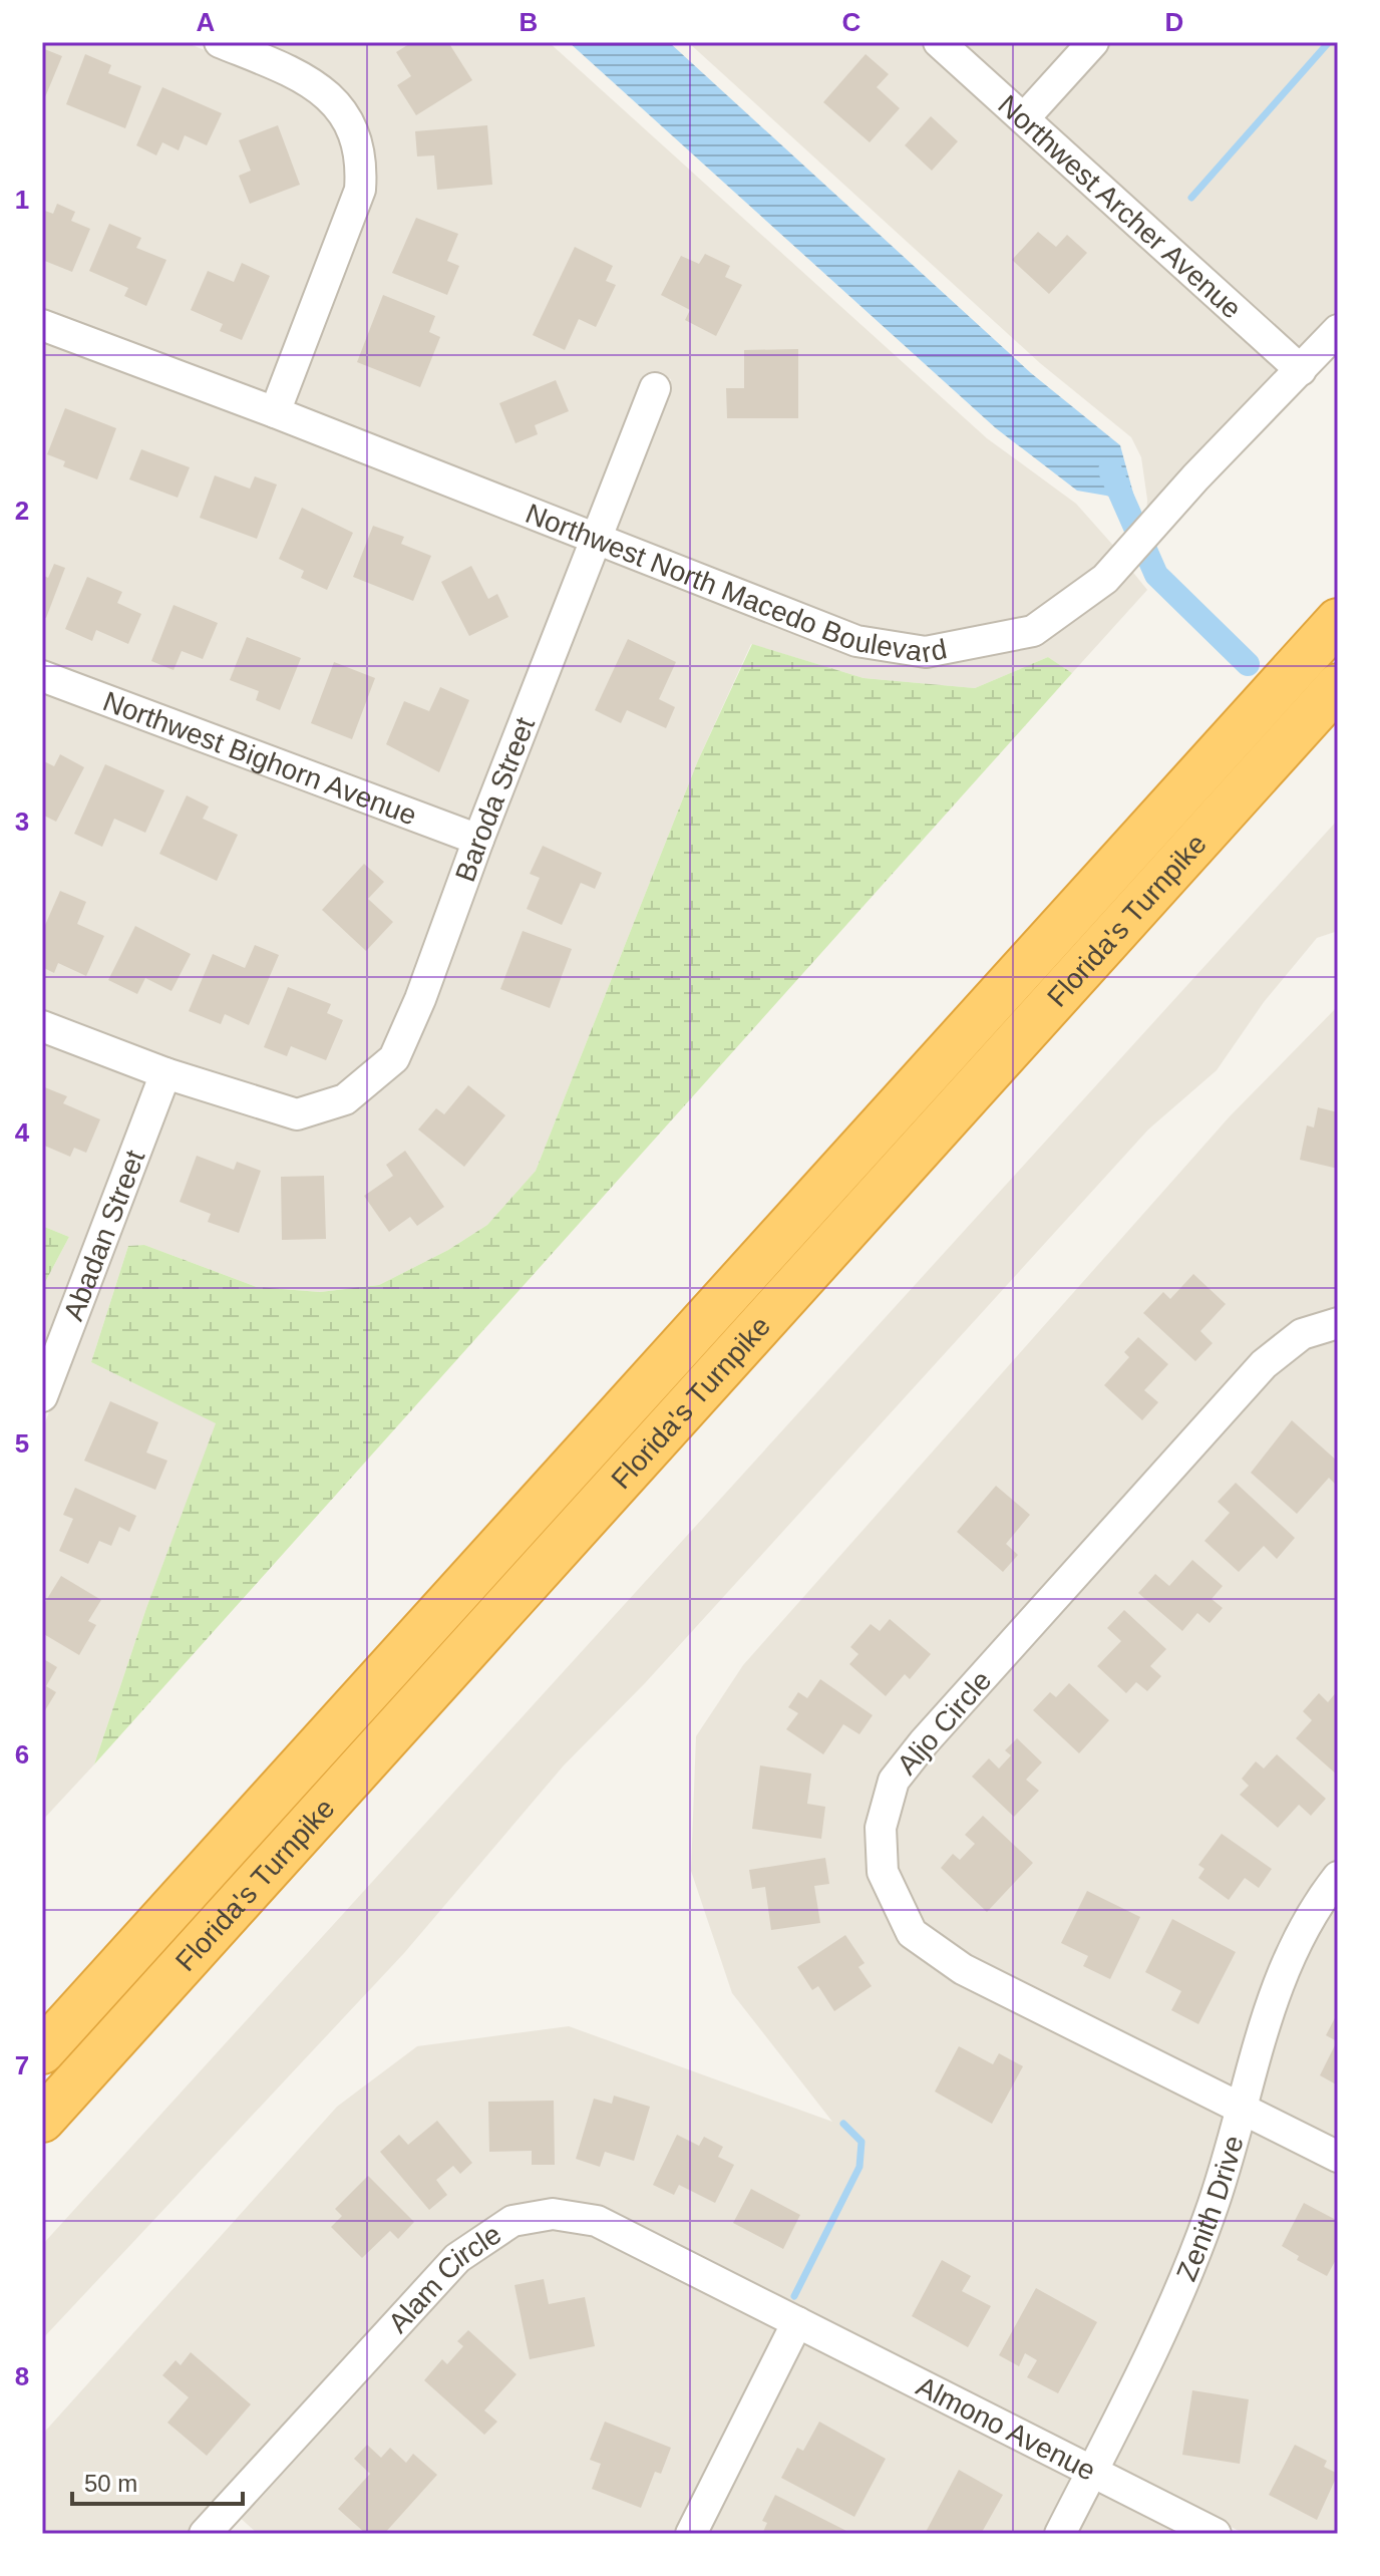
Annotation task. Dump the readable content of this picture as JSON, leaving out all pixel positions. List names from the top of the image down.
{
  "streets": {
    "highway": ["Florida's Turnpike"],
    "street": [
      "Northwest Archer Avenue",
      "Northwest North Macedo Boulevard",
      "Northwest Bighorn Avenue",
      "Baroda Street",
      "Abadan Street",
      "Aljo Circle",
      "Zenith Drive",
      "Alam Circle",
      "Almono Avenue"
    ]
  },
  "crossings": [
    ["Northwest Archer Avenue", "Northwest North Macedo Boulevard"],
    ["Northwest North Macedo Boulevard", "Baroda Street"],
    ["Northwest Bighorn Avenue", "Baroda Street"],
    ["Baroda Street", "Abadan Street"],
    ["Aljo Circle", "Zenith Drive"],
    ["Zenith Drive", "Almono Avenue"],
    ["Alam Circle", "Almono Avenue"]
  ],
  "scale_bar": "50 m",
  "grid": {
    "columns": [
      "A",
      "B",
      "C",
      "D"
    ],
    "rows": [
      "1",
      "2",
      "3",
      "4",
      "5",
      "6",
      "7",
      "8"
    ]
  }
}
